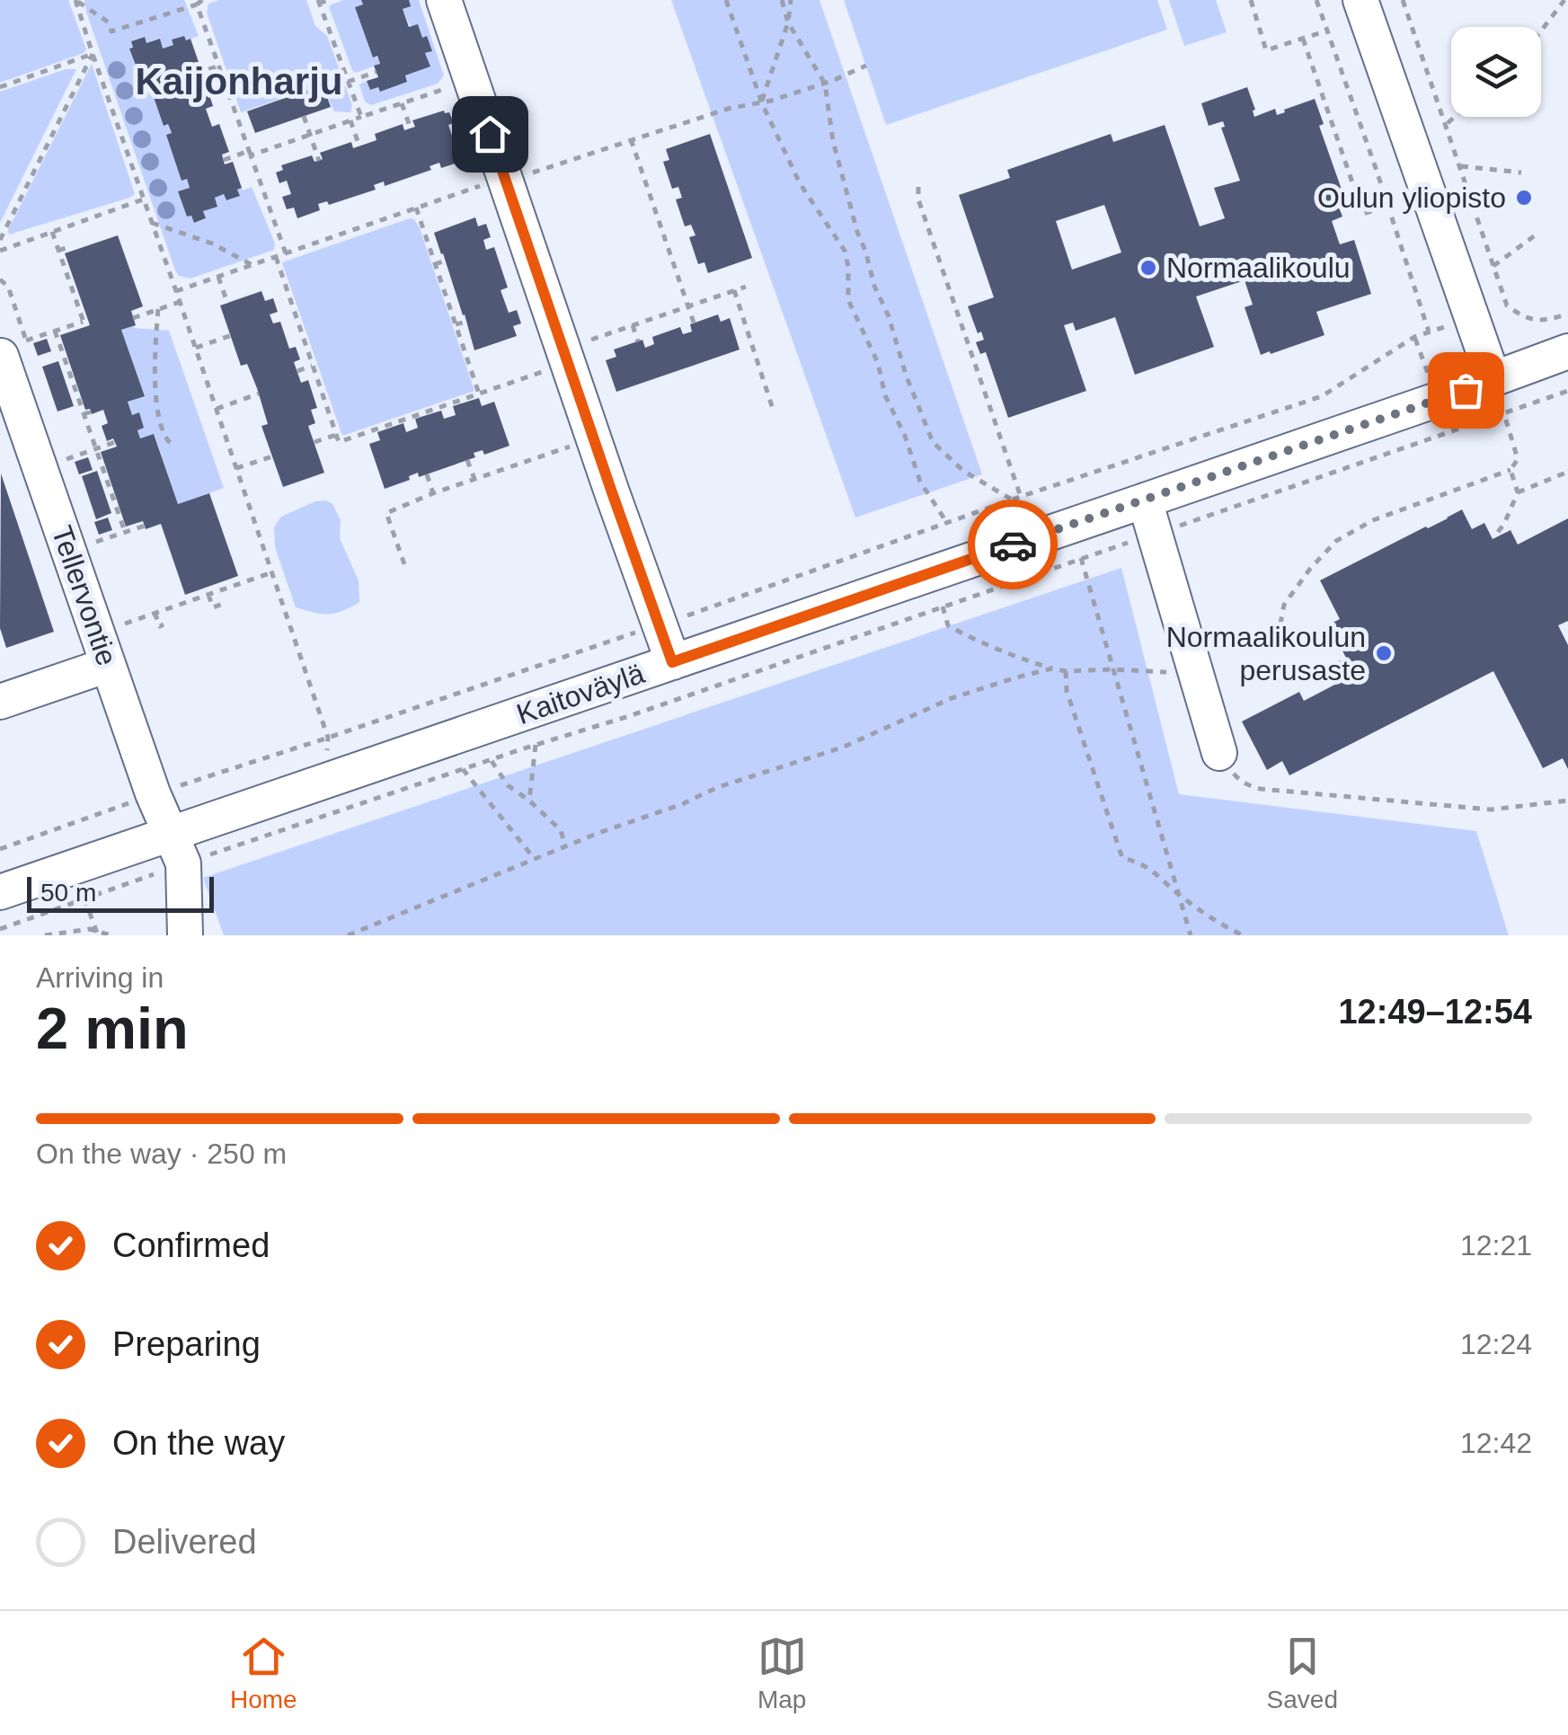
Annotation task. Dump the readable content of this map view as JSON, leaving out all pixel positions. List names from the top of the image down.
{
  "streets": {
    "street": ["Tellervontie", "Kaitoväylä"]
  },
  "crossings": [
    ["Tellervontie", "Kaitoväylä"]
  ],
  "districts": ["Kaijonharju"],
  "places": ["Oulun yliopisto", "Normaalikoulu", "Normaalikoulun perusaste"],
  "scale_bar": "50 m",
  "page": {
    "scale": "50 m",
    "heading": ["2 min", "Arriving in", "12:49–12:54"],
    "bar": "On the way · 250 m",
    "list": [
      ["Confirmed", "12:21"],
      ["Preparing", "12:24"],
      ["On the way", "12:42"],
      "Delivered"
    ],
    "tabs": ["Home", "Map", "Saved"]
  }
}
